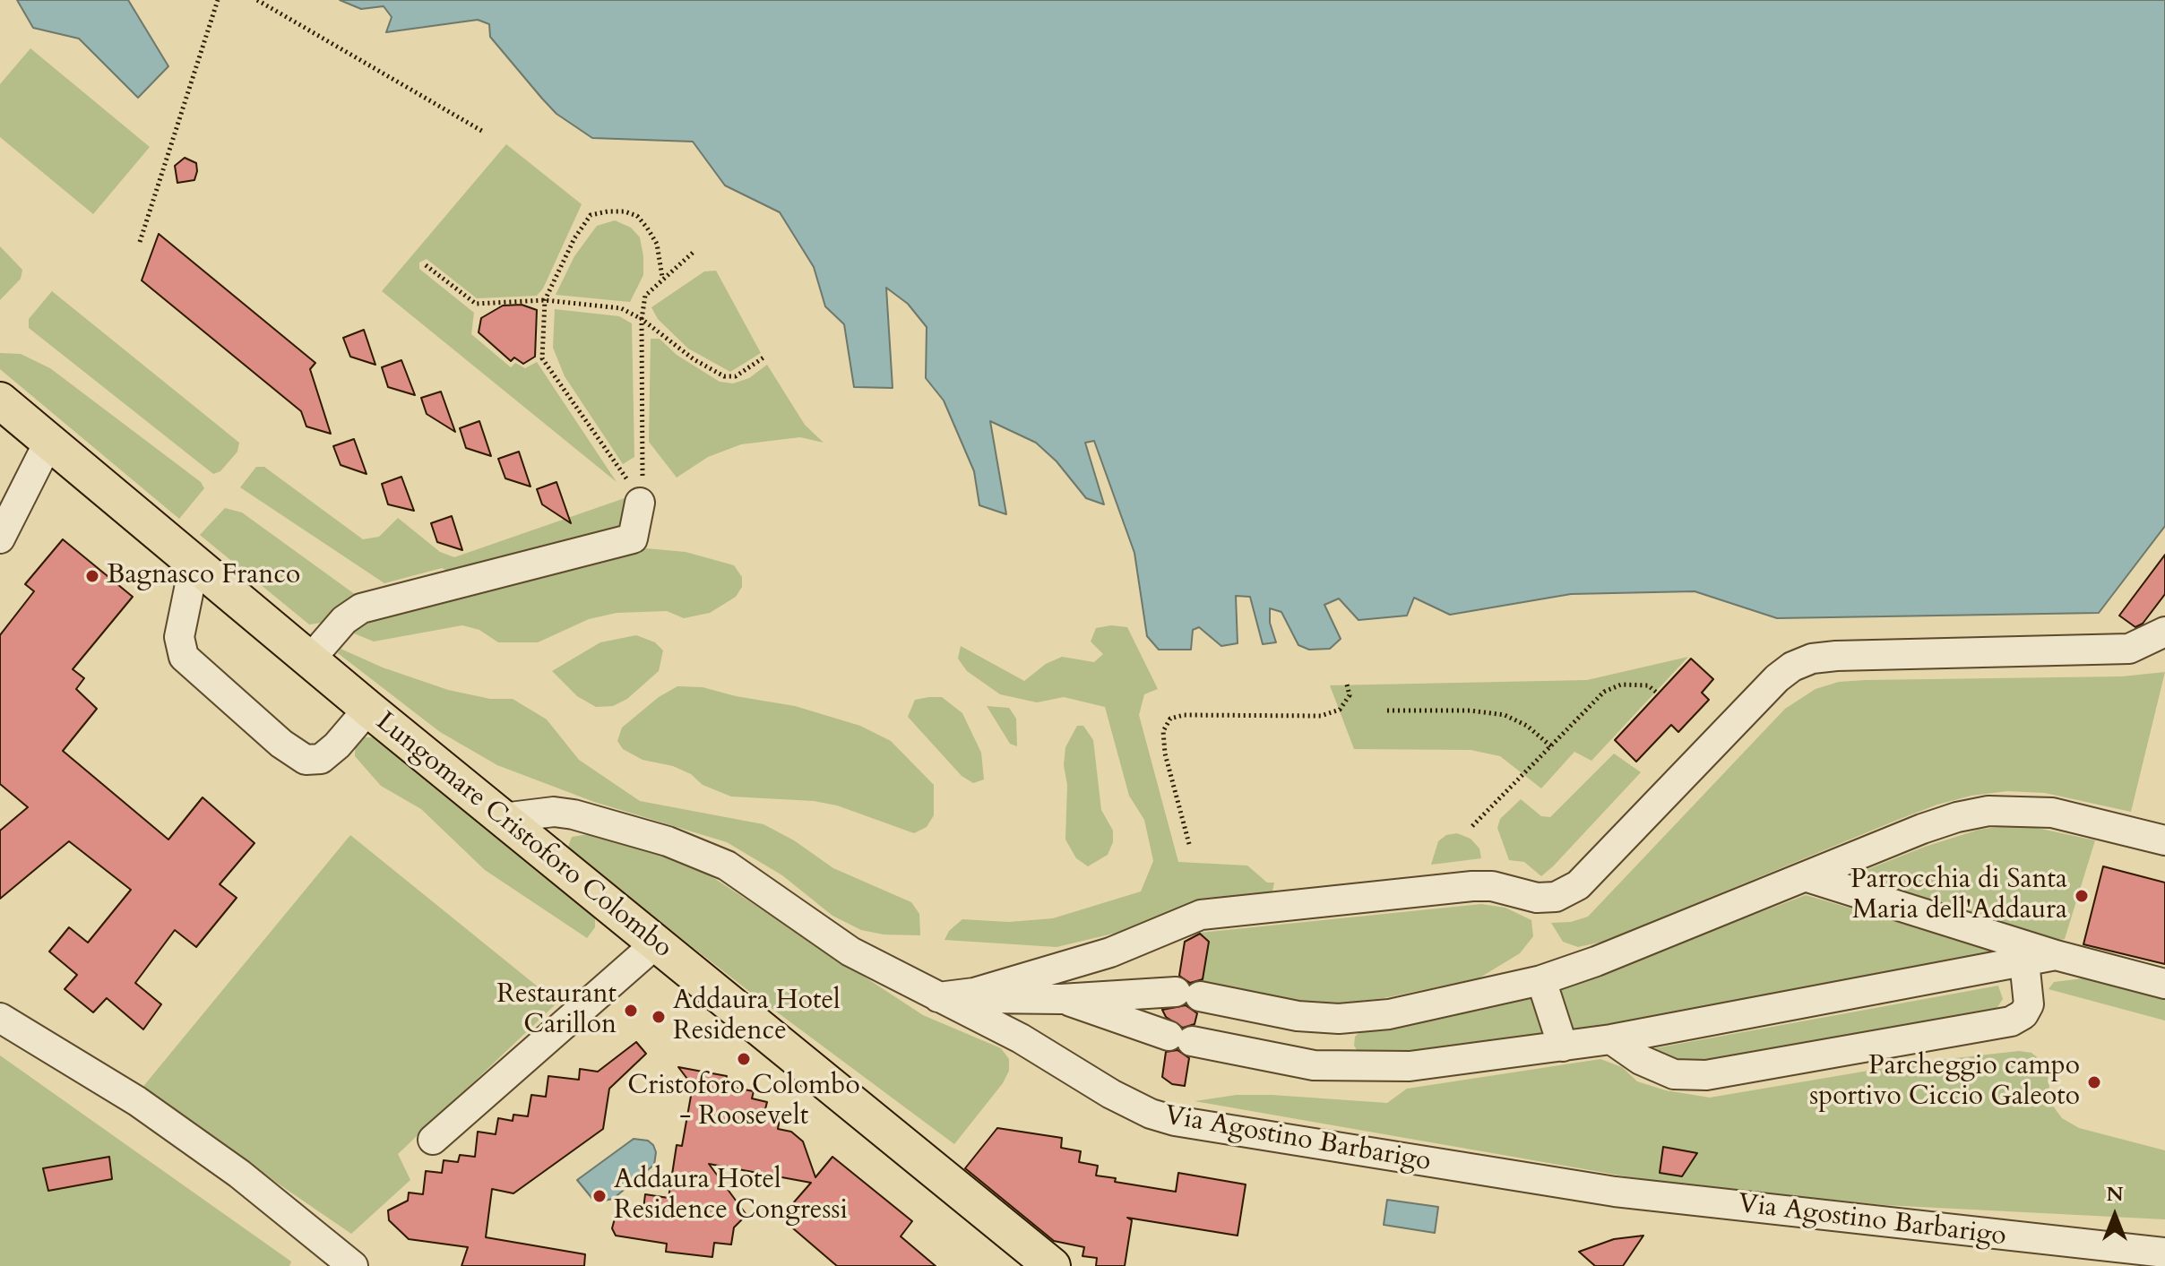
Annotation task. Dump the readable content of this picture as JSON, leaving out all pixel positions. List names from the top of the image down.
{
  "streets": {
    "main road": ["Lungomare Cristoforo Colombo"],
    "street": ["Via Agostino Barbarigo"]
  },
  "crossings": [
    ["Lungomare Cristoforo Colombo", "Via Agostino Barbarigo"]
  ],
  "places": [
    "Bagnasco Franco",
    "Parrocchia di Santa Maria dell'Addaura",
    "Restaurant Carillon",
    "Addaura Hotel Residence",
    "Cristoforo Colombo - Roosevelt",
    "Parcheggio campo sportivo Ciccio Galeoto",
    "Addaura Hotel Residence Congressi"
  ],
  "north": "top"
}
